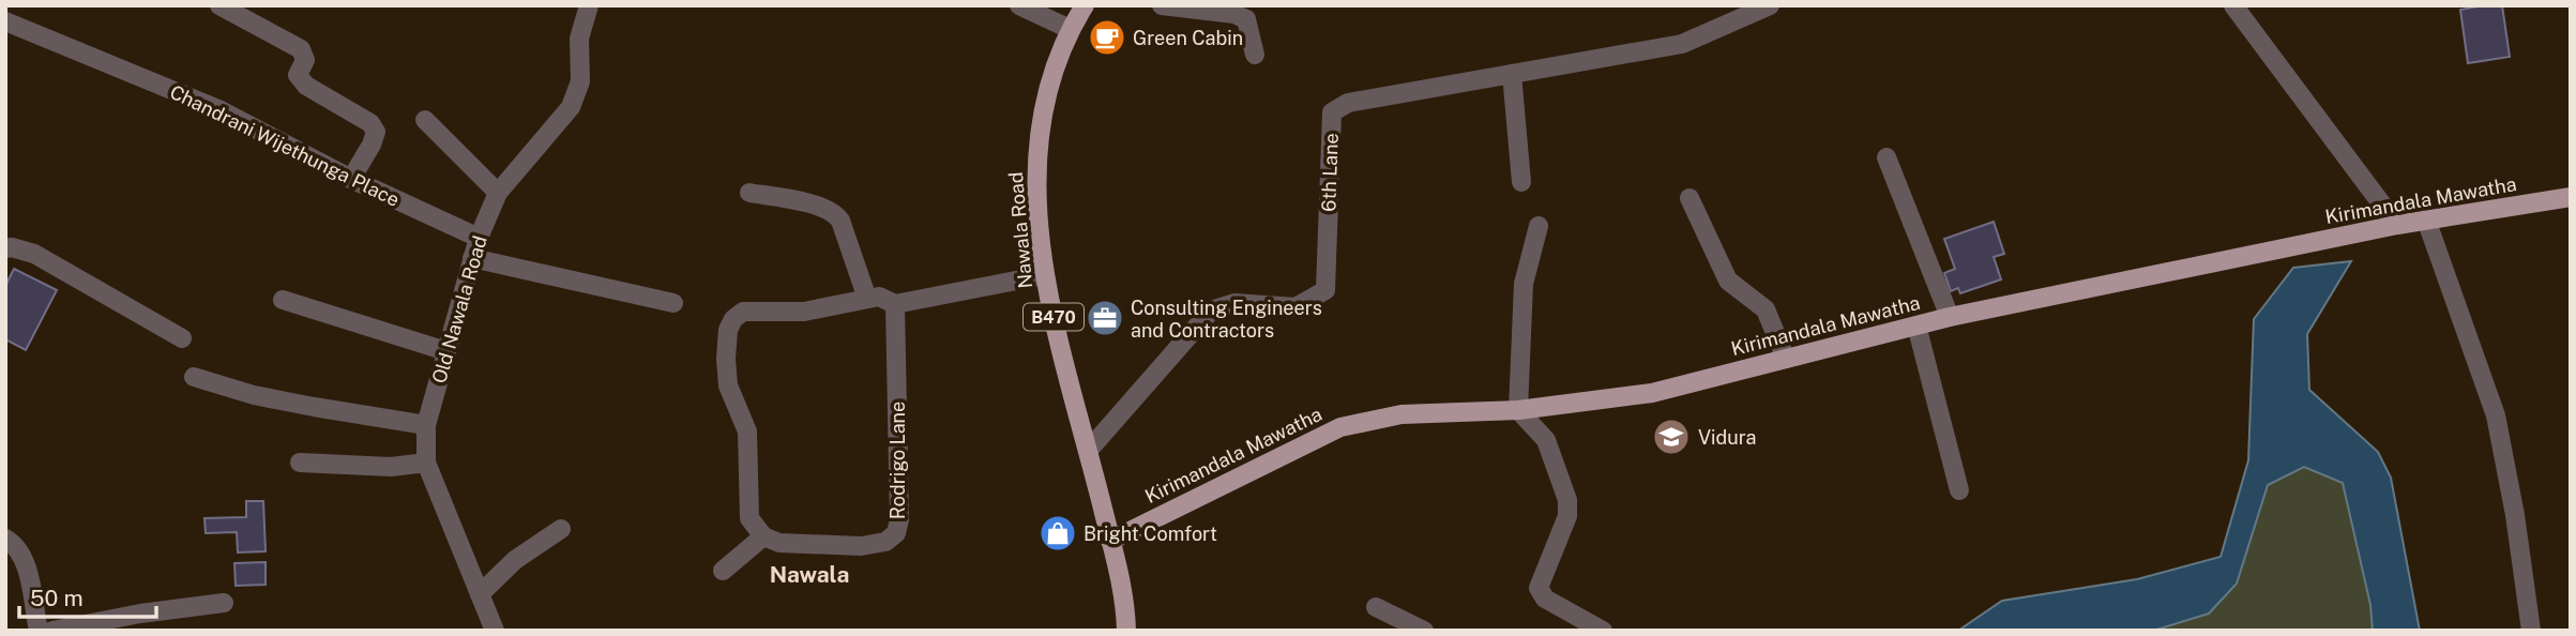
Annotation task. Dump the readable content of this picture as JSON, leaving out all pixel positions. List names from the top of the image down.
{
  "streets": {
    "main road": ["Kirimandala Mawatha", "Nawala Road", "B470"],
    "street": [
      "Chandrani Wijethunga Place",
      "6th Lane",
      "Old Nawala Road",
      "Rodrigo Lane"
    ]
  },
  "crossings": [
    ["Chandrani Wijethunga Place", "Old Nawala Road"],
    ["6th Lane", "Nawala Road"],
    ["Kirimandala Mawatha", "Nawala Road"]
  ],
  "districts": ["Nawala"],
  "places": {
    "cafe": ["Green Cabin"],
    "office": ["Consulting Engineers and Contractors"],
    "school or university": ["Vidura"],
    "shop": ["Bright Comfort"]
  },
  "scale_bar": "50 m"
}
